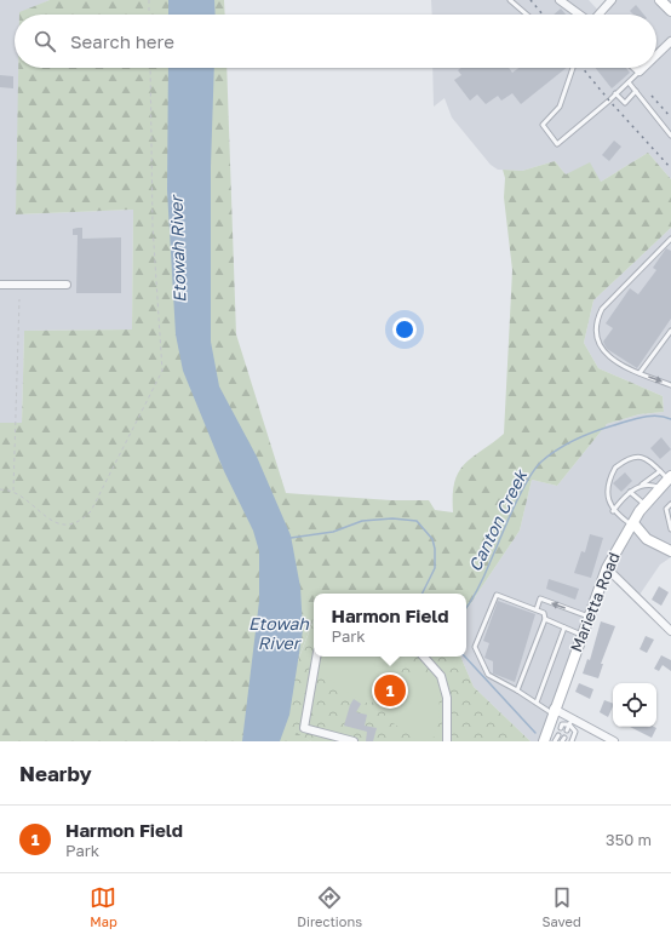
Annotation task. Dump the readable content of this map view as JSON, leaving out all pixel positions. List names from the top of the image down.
{
  "streets": {
    "street": ["Marietta Road"]
  },
  "water": ["Etowah River", "Canton Creek"],
  "page": {
    "search": "Search here",
    "popup": ["Harmon Field", "Park"],
    "pins": "1",
    "heading": "Nearby",
    "list": [
      {
        "mark": "1",
        "name": "Harmon Field",
        "note": "Park",
        "value": "350 m"
      }
    ],
    "nav": ["Map", "Directions", "Saved"]
  }
}
